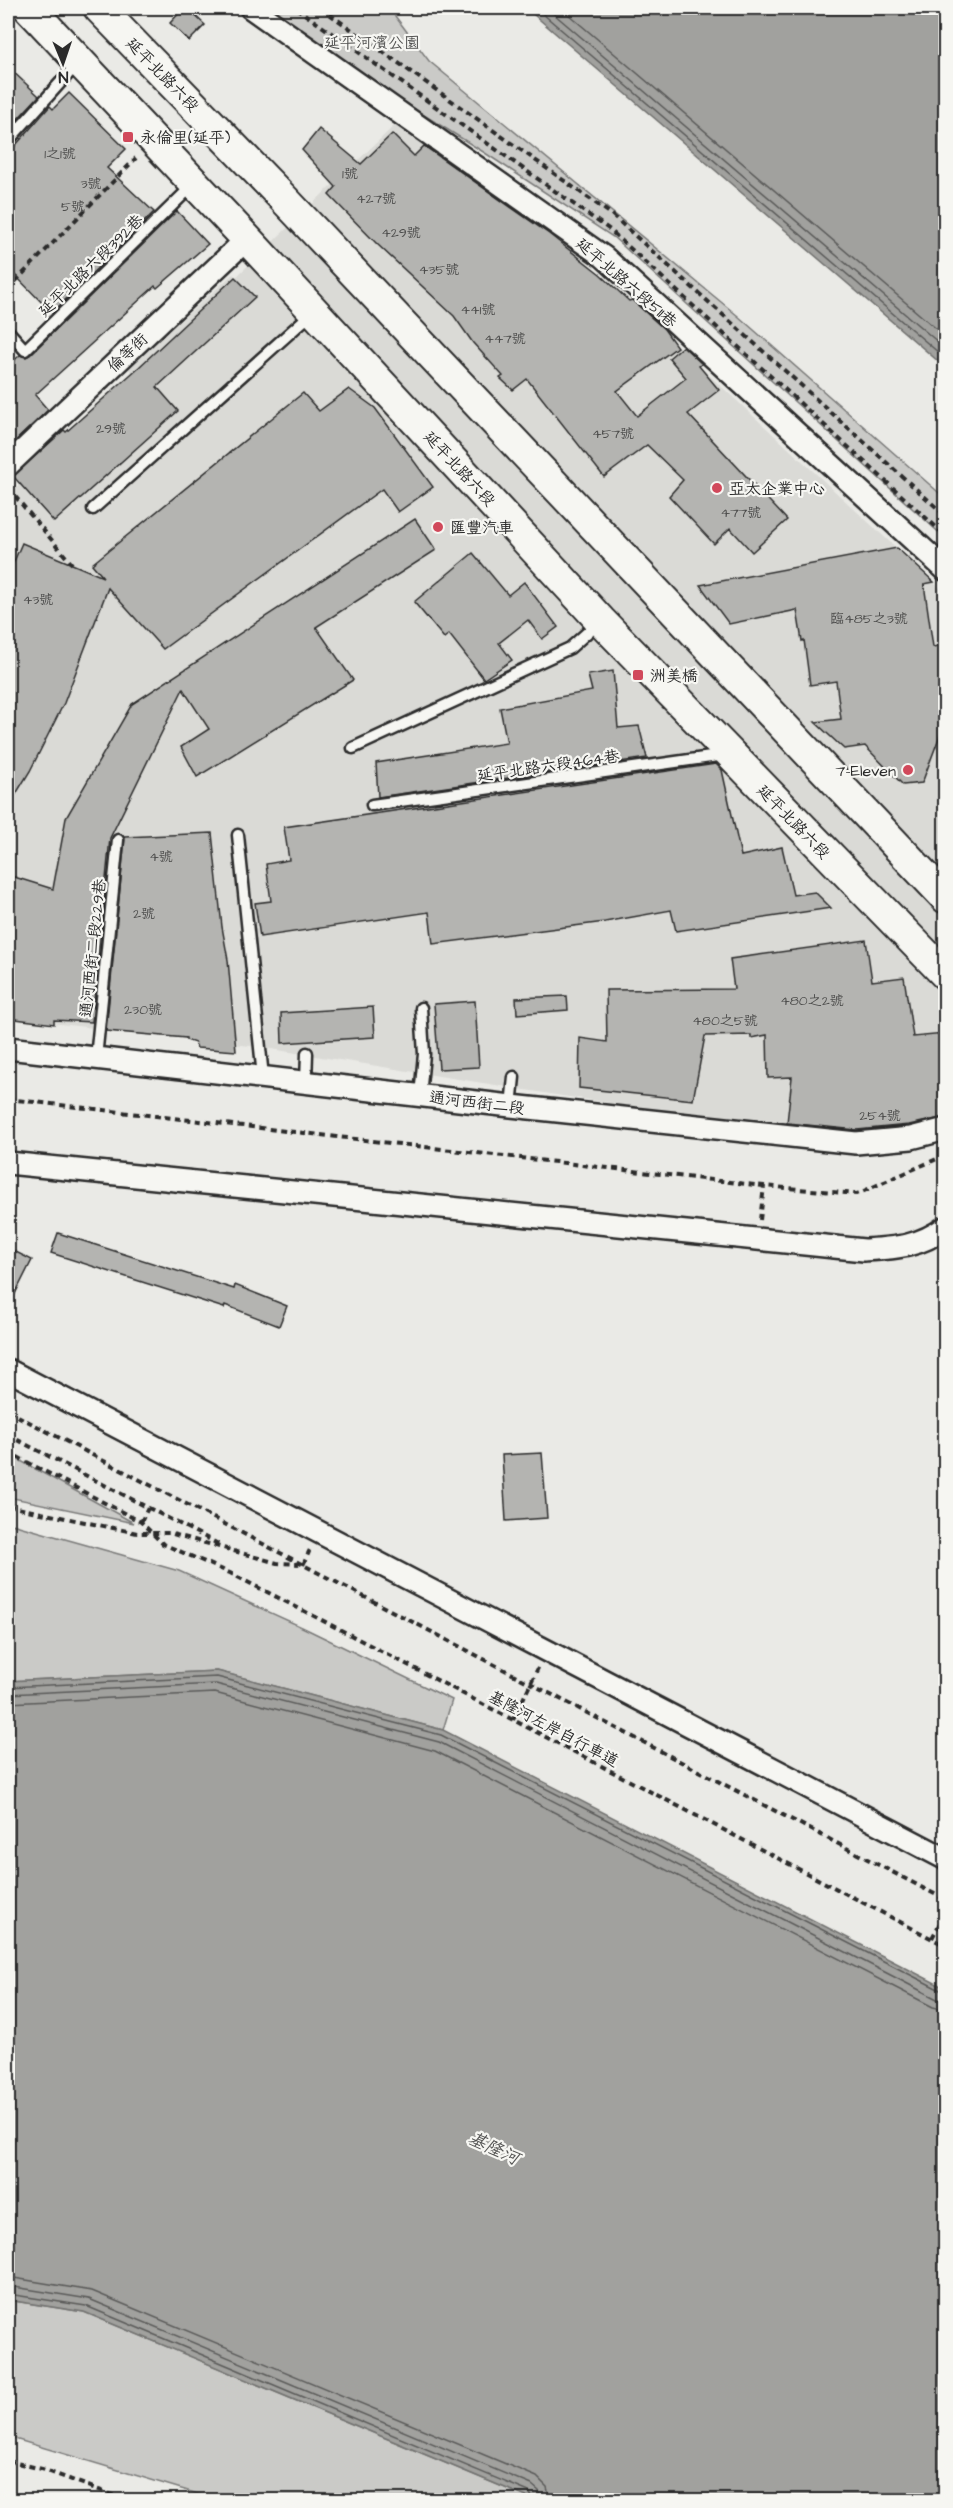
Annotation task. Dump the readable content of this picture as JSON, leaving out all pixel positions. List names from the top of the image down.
{
  "streets": {
    "main road": ["延平北路六段"],
    "street": ["延平北路六段511巷", "倫等街", "通河西街二段"],
    "lane": ["延平北路六段392巷", "延平北路六段464巷", "通河西街二段229巷"],
    "path": ["基隆河左岸自行車道"]
  },
  "crossings": [
    ["延平北路六段", "延平北路六段392巷"],
    ["延平北路六段", "倫等街"],
    ["延平北路六段", "延平北路六段464巷"],
    ["通河西街二段229巷", "通河西街二段"]
  ],
  "water": ["基隆河"],
  "parks": ["延平河濱公園"],
  "places": {
    "transit": ["永倫里(延平)", "洲美橋"],
    "other": ["亞太企業中心", "匯豐汽車", "7-Eleven"]
  },
  "house_numbers": [
    "1之1號",
    "1號",
    "3號",
    "427號",
    "5號",
    "429號",
    "435號",
    "441號",
    "447號",
    "29號",
    "457號",
    "477號",
    "43號",
    "臨485之3號",
    "4號",
    "2號",
    "480之2號",
    "230號",
    "480之5號",
    "254號"
  ],
  "north": "bottom"
}
